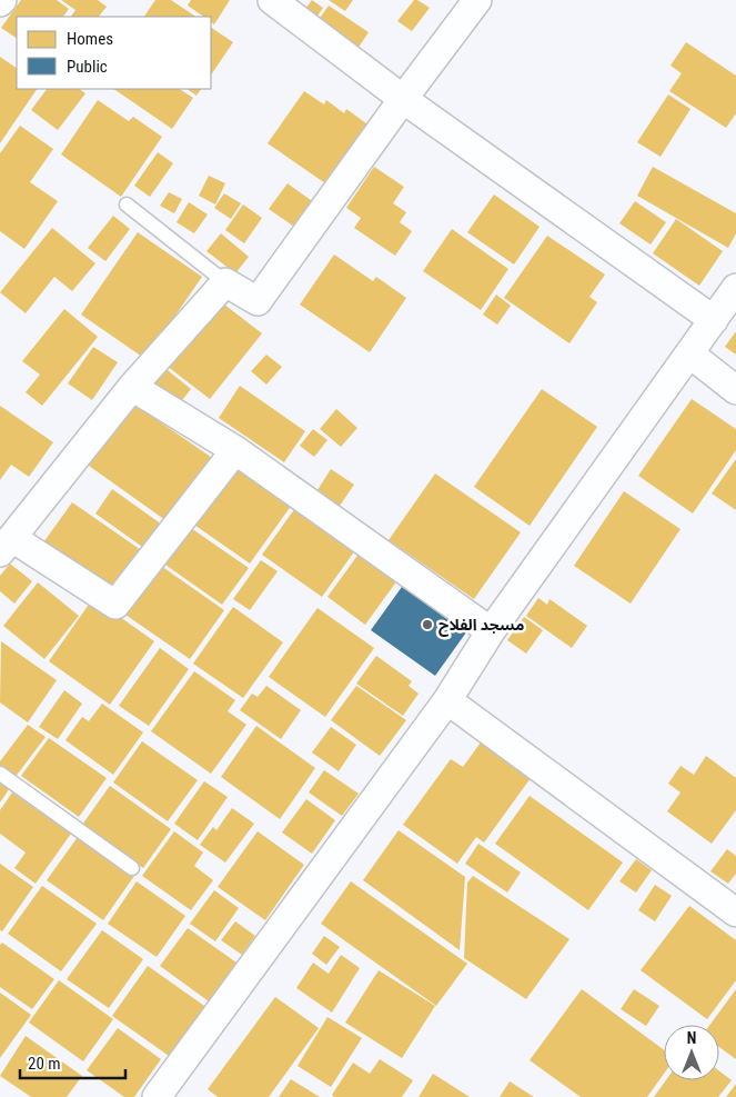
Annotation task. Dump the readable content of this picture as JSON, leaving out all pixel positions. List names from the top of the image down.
{
  "places": ["مسجد الفلاح"],
  "legend": ["Homes", "Public"],
  "scale_bar": "20 m",
  "north": "top"
}
